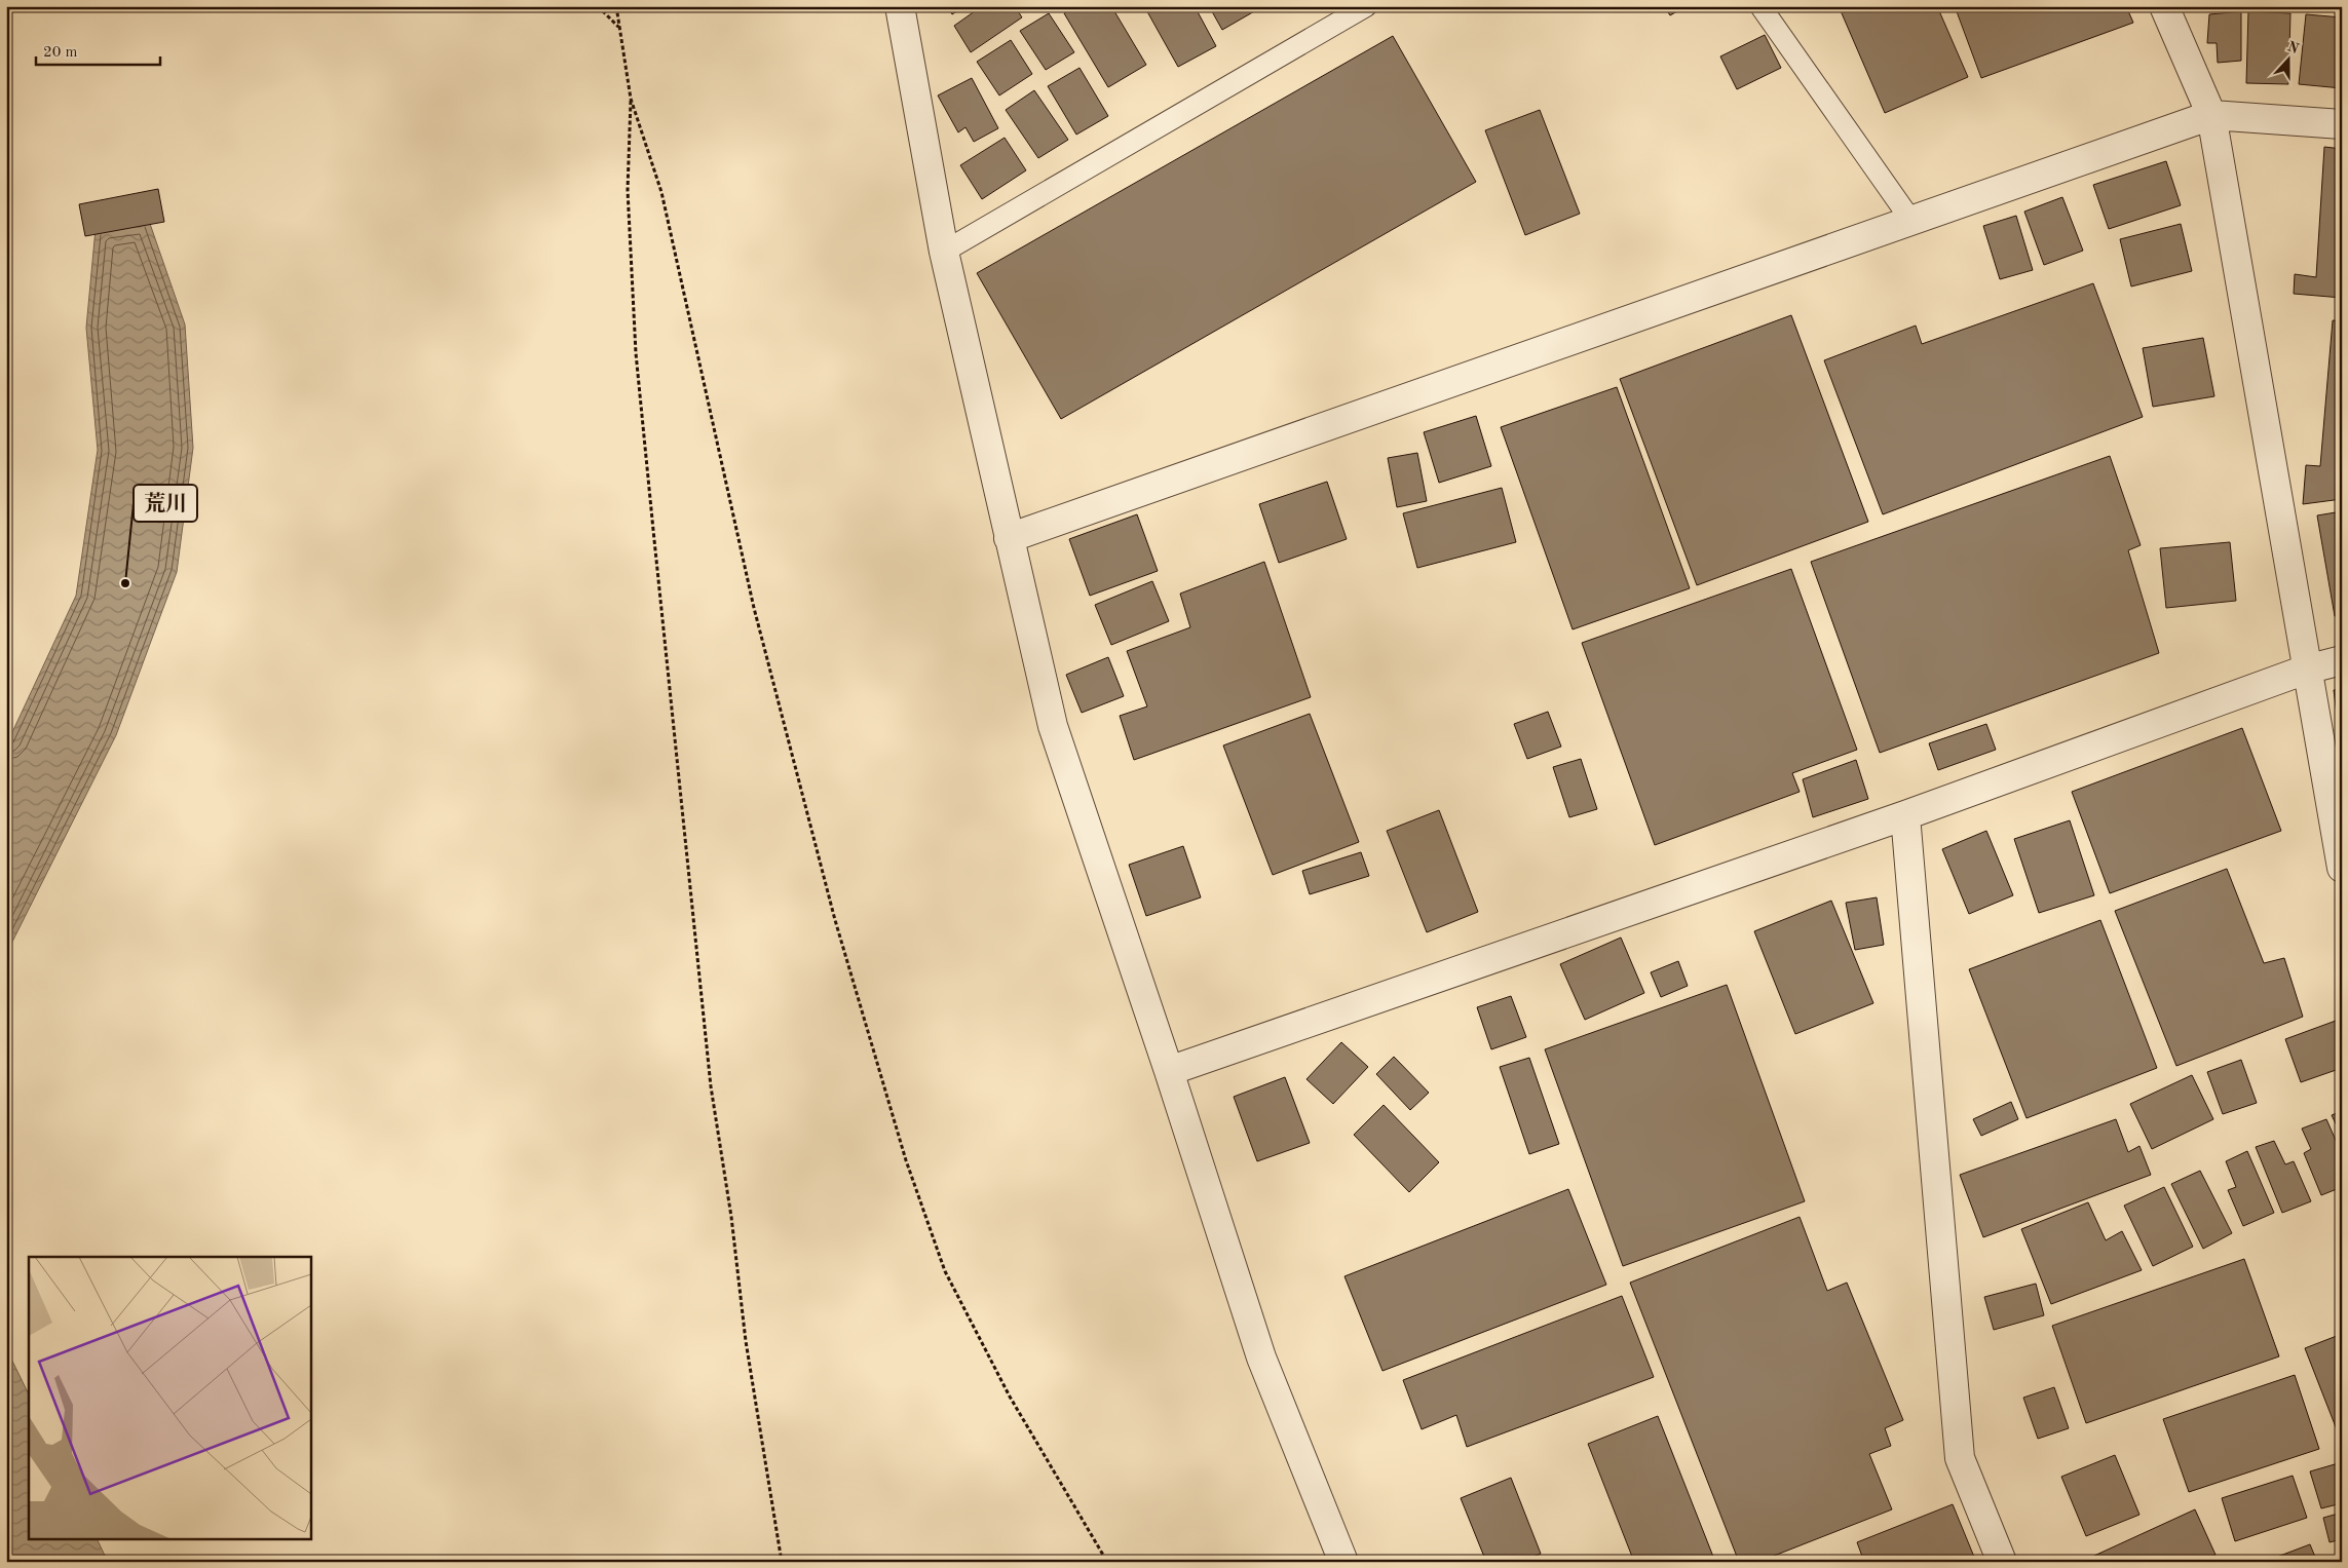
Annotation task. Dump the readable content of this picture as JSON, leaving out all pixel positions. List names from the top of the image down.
{
  "places": ["荒川"],
  "scale_bar": "20 m",
  "north": "top"
}
